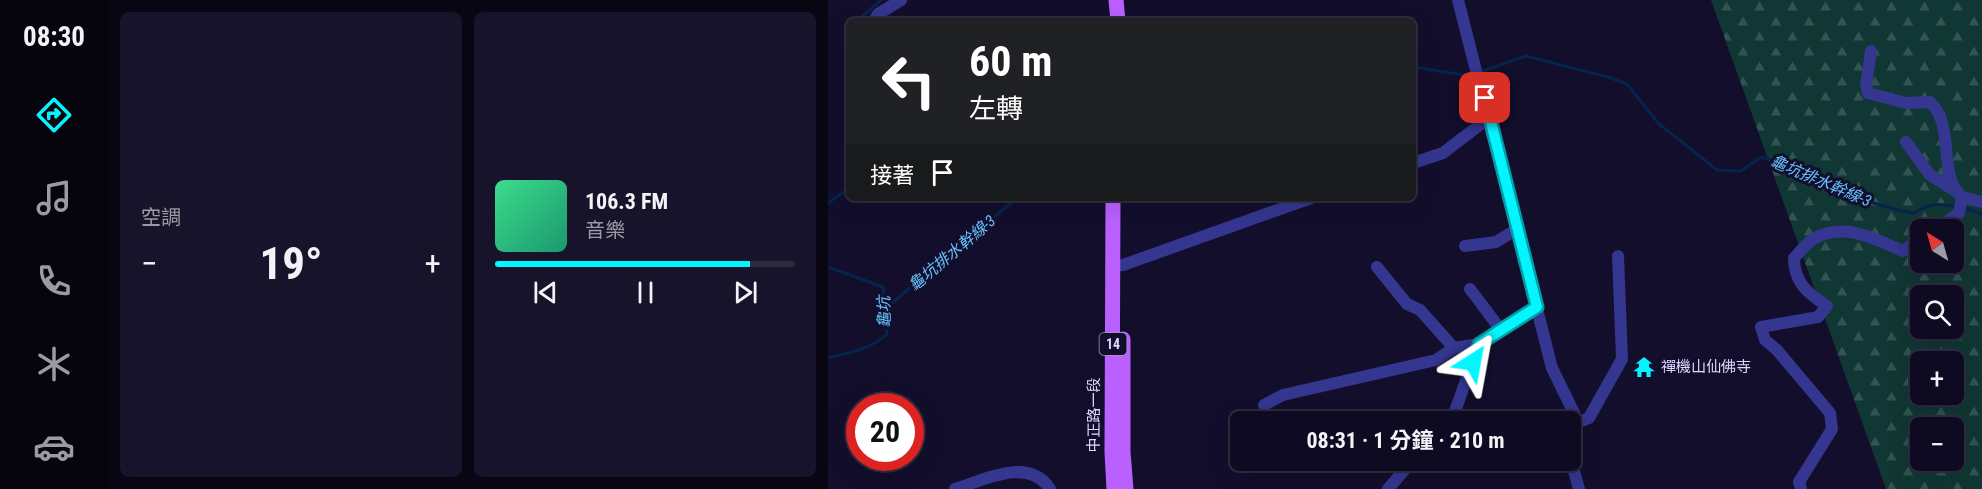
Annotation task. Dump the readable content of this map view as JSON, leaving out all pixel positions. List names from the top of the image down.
{
  "streets": {
    "main road": ["14", "中正路一段"]
  },
  "water": ["龜坑排水幹線-3", "龜坑"],
  "places": {
    "temple": ["禪機山仙佛寺"]
  },
  "north": "top left",
  "page": {
    "tabs": "08:30",
    "tile": "空調",
    "turn": ["60 m", "左轉"],
    "then": "接著",
    "song": ["106.3 FM", "音樂"],
    "map_buttons": ["+", "−"],
    "heat": ["−", "19°", "+"],
    "limit": "20",
    "trip": "08:31 · 1 分鐘 · 210 m"
  }
}
